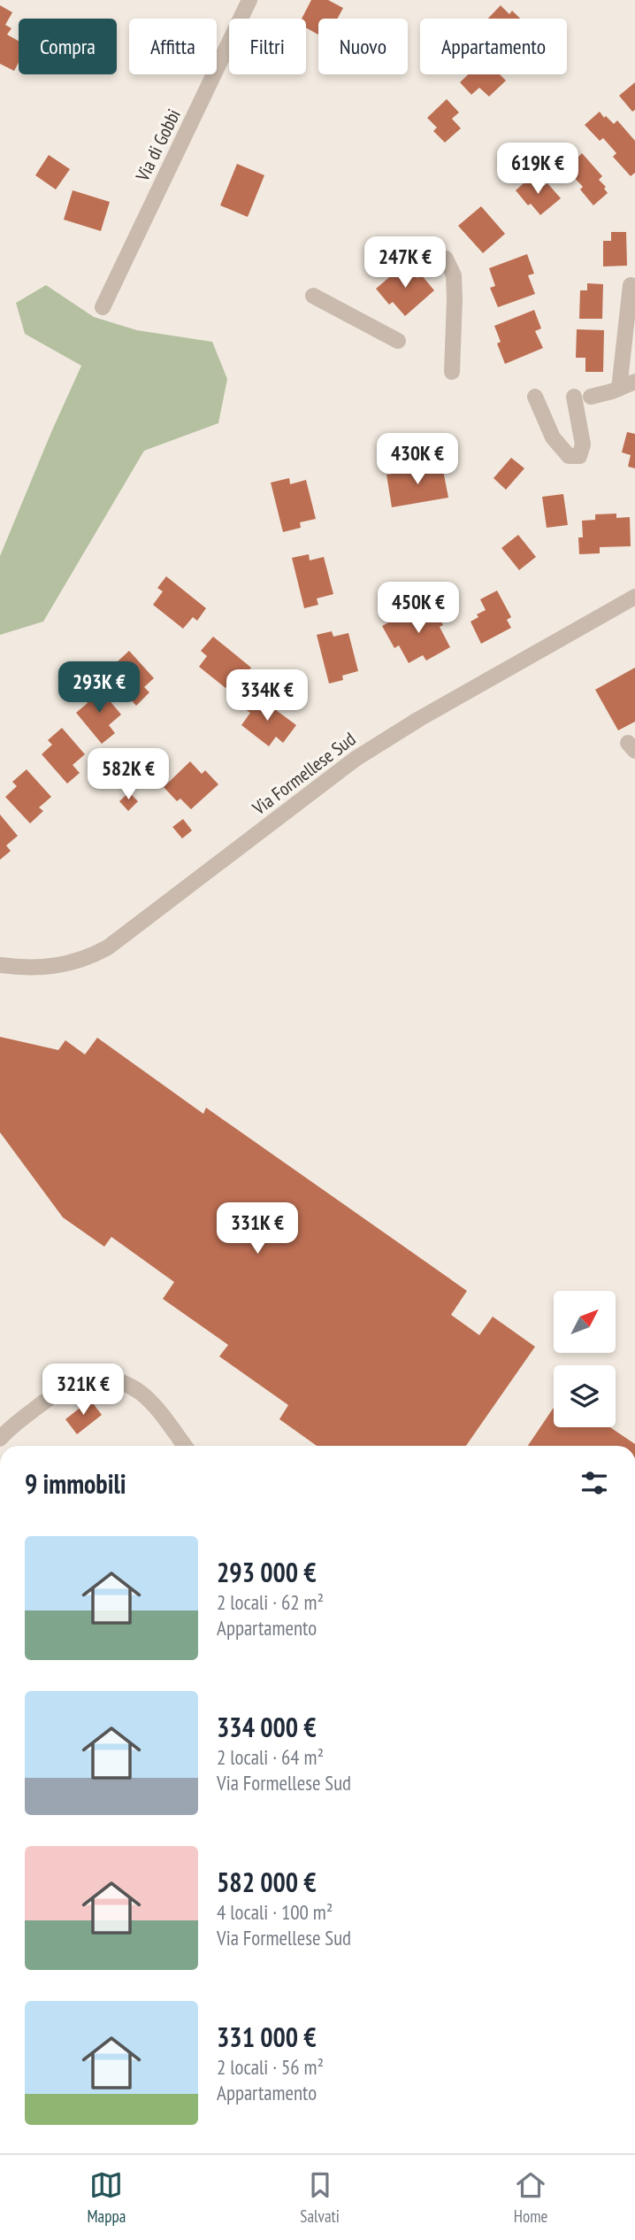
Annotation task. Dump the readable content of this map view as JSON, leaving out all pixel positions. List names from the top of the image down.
{
  "streets": {
    "street": ["Via di Gobbi", "Via Formellese Sud"]
  },
  "north": "top right",
  "page": {
    "chip": [
      "Compra",
      "Affitta",
      "Filtri",
      "Nuovo",
      "Appartamento"
    ],
    "price": [
      "619K €",
      "247K €",
      "430K €",
      "450K €",
      "293K €",
      "334K €",
      "582K €",
      "331K €",
      "321K €"
    ],
    "heading": "9 immobili",
    "list": [
      {
        "name": "293 000 €",
        "note": "2 locali · 62 m² · Appartamento"
      },
      {
        "name": "334 000 €",
        "note": "2 locali · 64 m² · Via Formellese Sud"
      },
      {
        "name": "582 000 €",
        "note": "4 locali · 100 m² · Via Formellese Sud"
      },
      {
        "name": "331 000 €",
        "note": "2 locali · 56 m² · Appartamento"
      }
    ],
    "tabs": ["Mappa", "Salvati", "Home"]
  }
}
